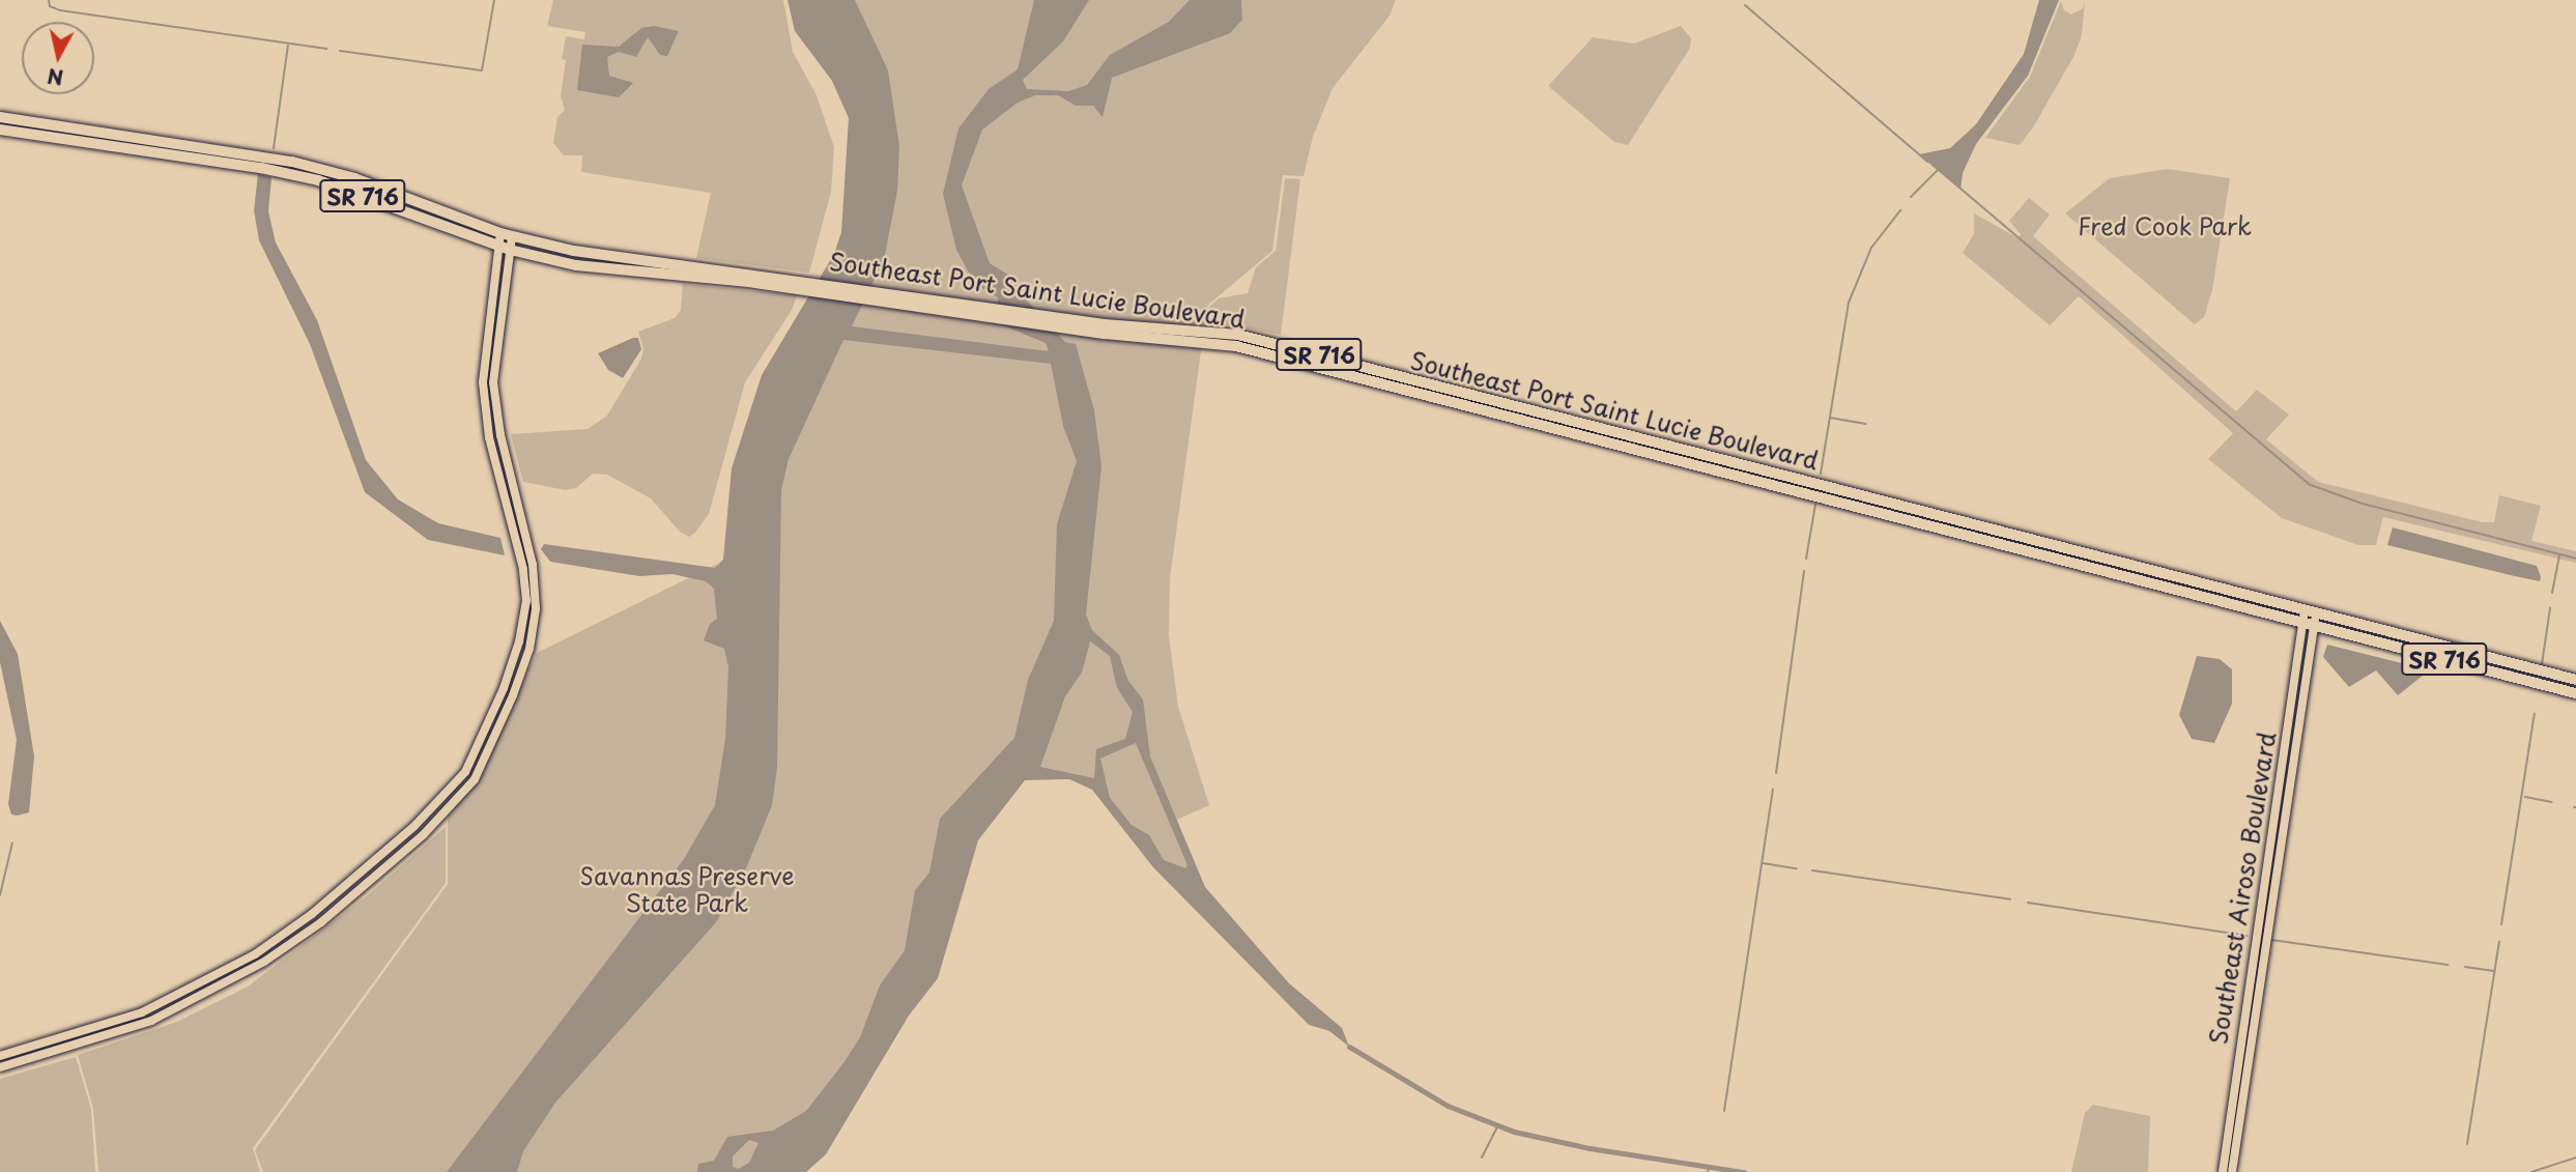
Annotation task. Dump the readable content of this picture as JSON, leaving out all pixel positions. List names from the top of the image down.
{
  "streets": {
    "main road": ["SR 716", "Southeast Port Saint Lucie Boulevard", "Southeast Airoso Boulevard"]
  },
  "crossings": [
    ["SR 716", "Southeast Port Saint Lucie Boulevard"],
    ["SR 716", "Southeast Airoso Boulevard"],
    ["Southeast Port Saint Lucie Boulevard", "Southeast Airoso Boulevard"]
  ],
  "parks": ["Fred Cook Park", "Savannas Preserve State Park"],
  "north": "bottom"
}
